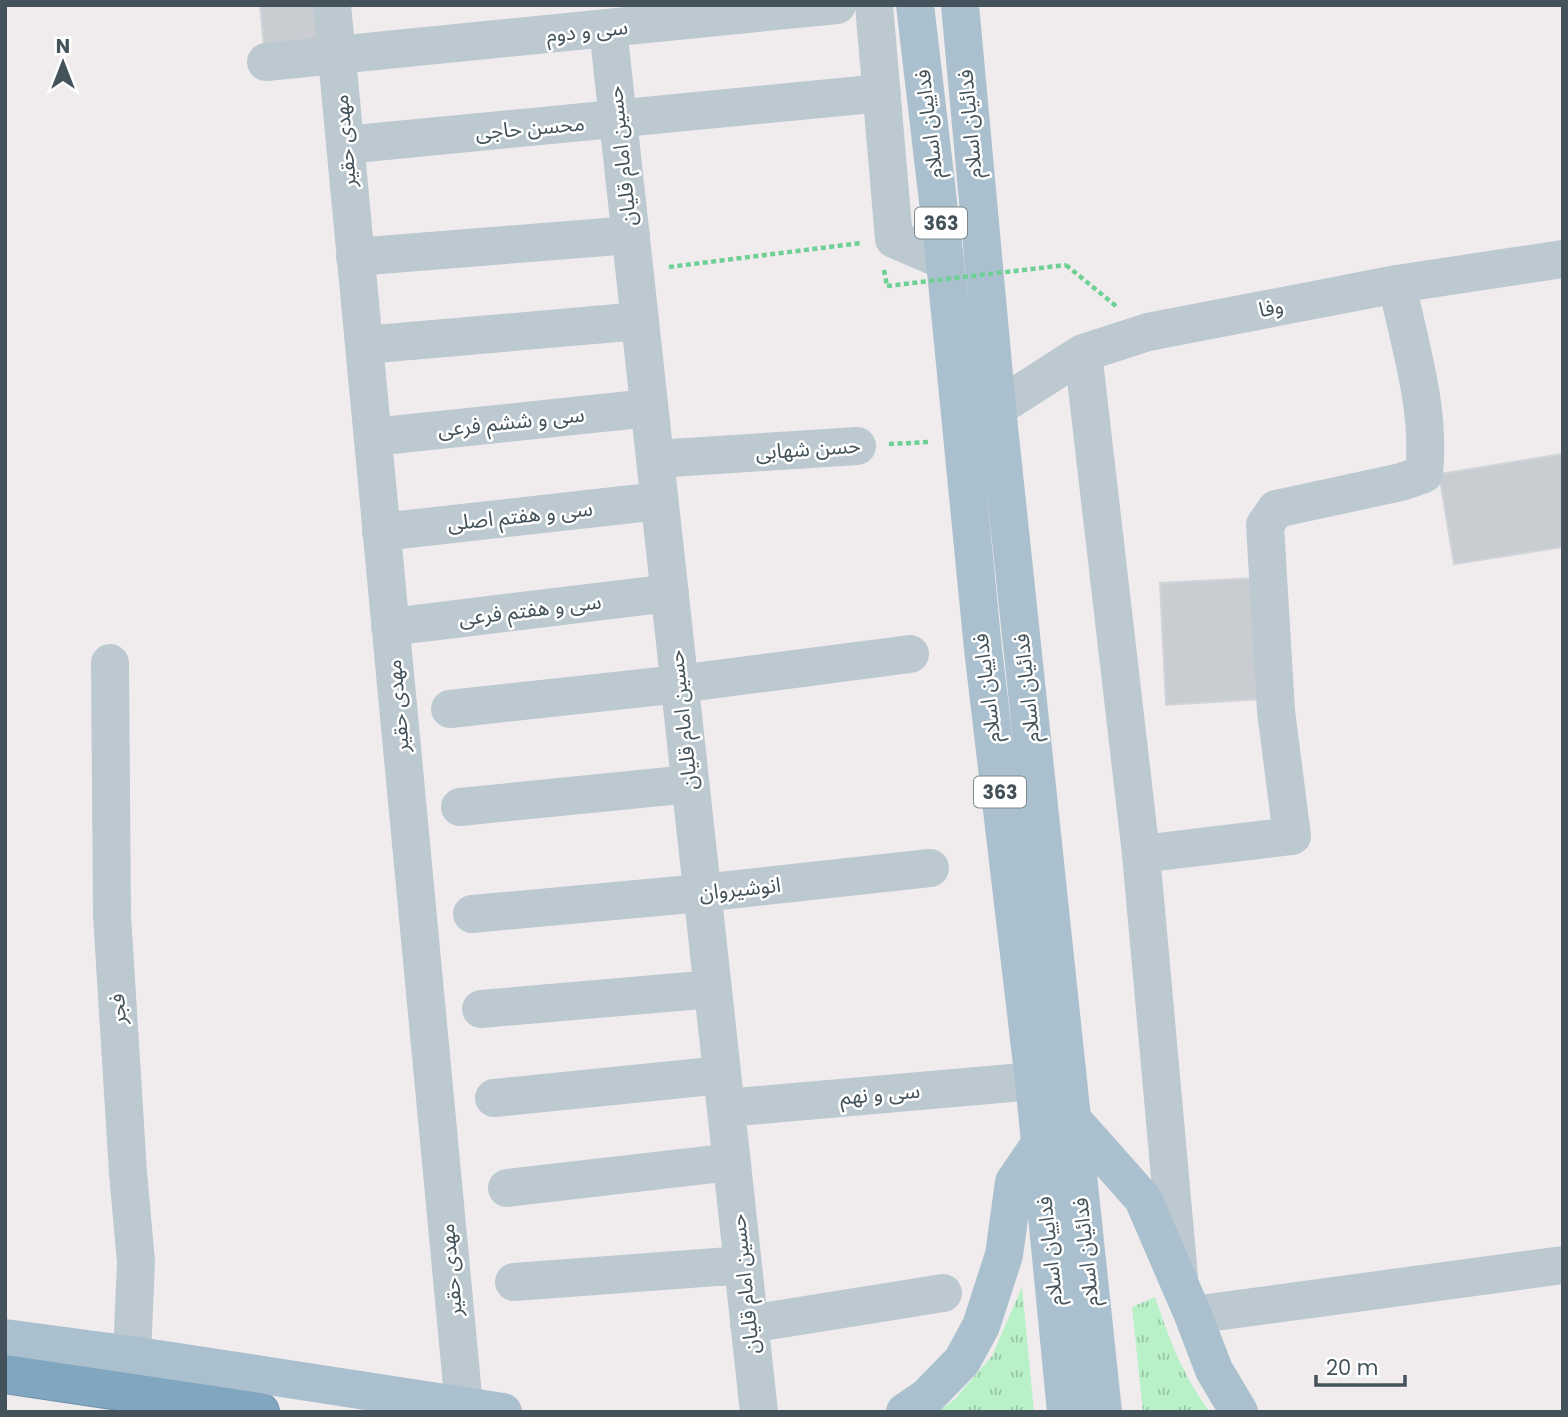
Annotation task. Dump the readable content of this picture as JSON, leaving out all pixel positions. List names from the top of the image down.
{
  "streets": {
    "main road": ["فداییان اسلام", "فدائیان اسلام", "363"],
    "street": [
      "سی و دوم",
      "محسن حاجی",
      "مهدی حقیر",
      "حسین امام قلیان",
      "وفا",
      "سی و ششم فرعی",
      "حسن شهابی",
      "سی و هفتم اصلی",
      "سی و هفتم فرعی",
      "انوشیروان",
      "فجر",
      "سی و نهم"
    ]
  },
  "crossings": [
    ["سی و دوم", "مهدی حقیر"],
    ["سی و دوم", "حسین امام قلیان"],
    ["فداییان اسلام", "حسن شهابی"],
    ["فداییان اسلام", "سی و نهم"],
    ["فدائیان اسلام", "وفا"],
    ["محسن حاجی", "مهدی حقیر"],
    ["محسن حاجی", "حسین امام قلیان"],
    ["مهدی حقیر", "سی و ششم فرعی"],
    ["مهدی حقیر", "سی و هفتم اصلی"],
    ["مهدی حقیر", "سی و هفتم فرعی"],
    ["حسین امام قلیان", "سی و ششم فرعی"],
    ["حسین امام قلیان", "حسن شهابی"],
    ["حسین امام قلیان", "سی و هفتم اصلی"],
    ["حسین امام قلیان", "سی و هفتم فرعی"],
    ["حسین امام قلیان", "انوشیروان"],
    ["حسین امام قلیان", "سی و نهم"]
  ],
  "scale_bar": "20 m",
  "north": "top"
}
